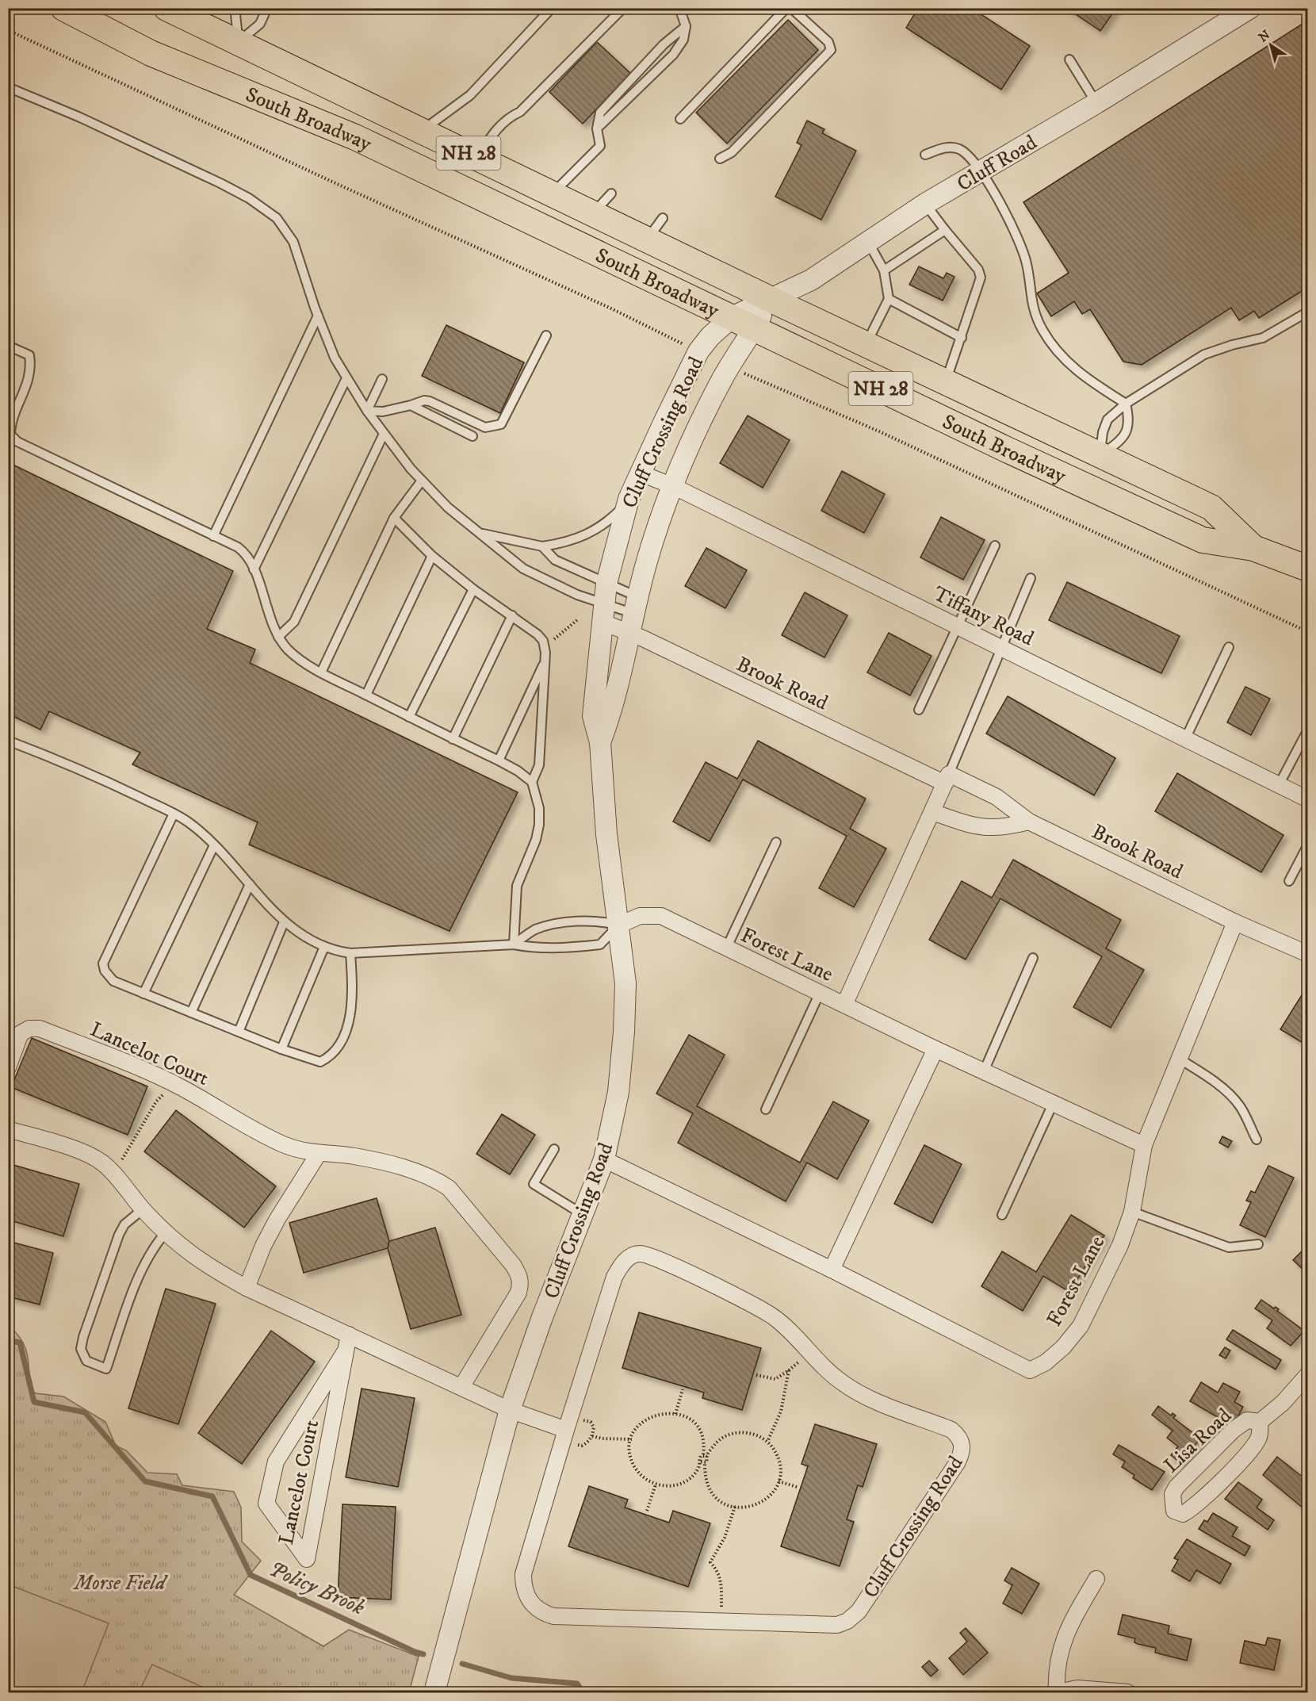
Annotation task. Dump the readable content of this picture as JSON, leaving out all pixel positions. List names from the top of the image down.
{
  "streets": {
    "main road": ["South Broadway", "NH 28"],
    "street": [
      "Cluff Road",
      "Cluff Crossing Road",
      "Tiffany Road",
      "Brook Road",
      "Forest Lane",
      "Lancelot Court",
      "Lisa Road"
    ]
  },
  "crossings": [
    ["South Broadway", "Cluff Road"],
    ["South Broadway", "Cluff Crossing Road"],
    ["Cluff Road", "Cluff Crossing Road"],
    ["Cluff Crossing Road", "Tiffany Road"],
    ["Cluff Crossing Road", "Brook Road"],
    ["Cluff Crossing Road", "Forest Lane"],
    ["Brook Road", "Forest Lane"]
  ],
  "water": ["Policy Brook"],
  "parks": ["Morse Field"],
  "north": "top left"
}
